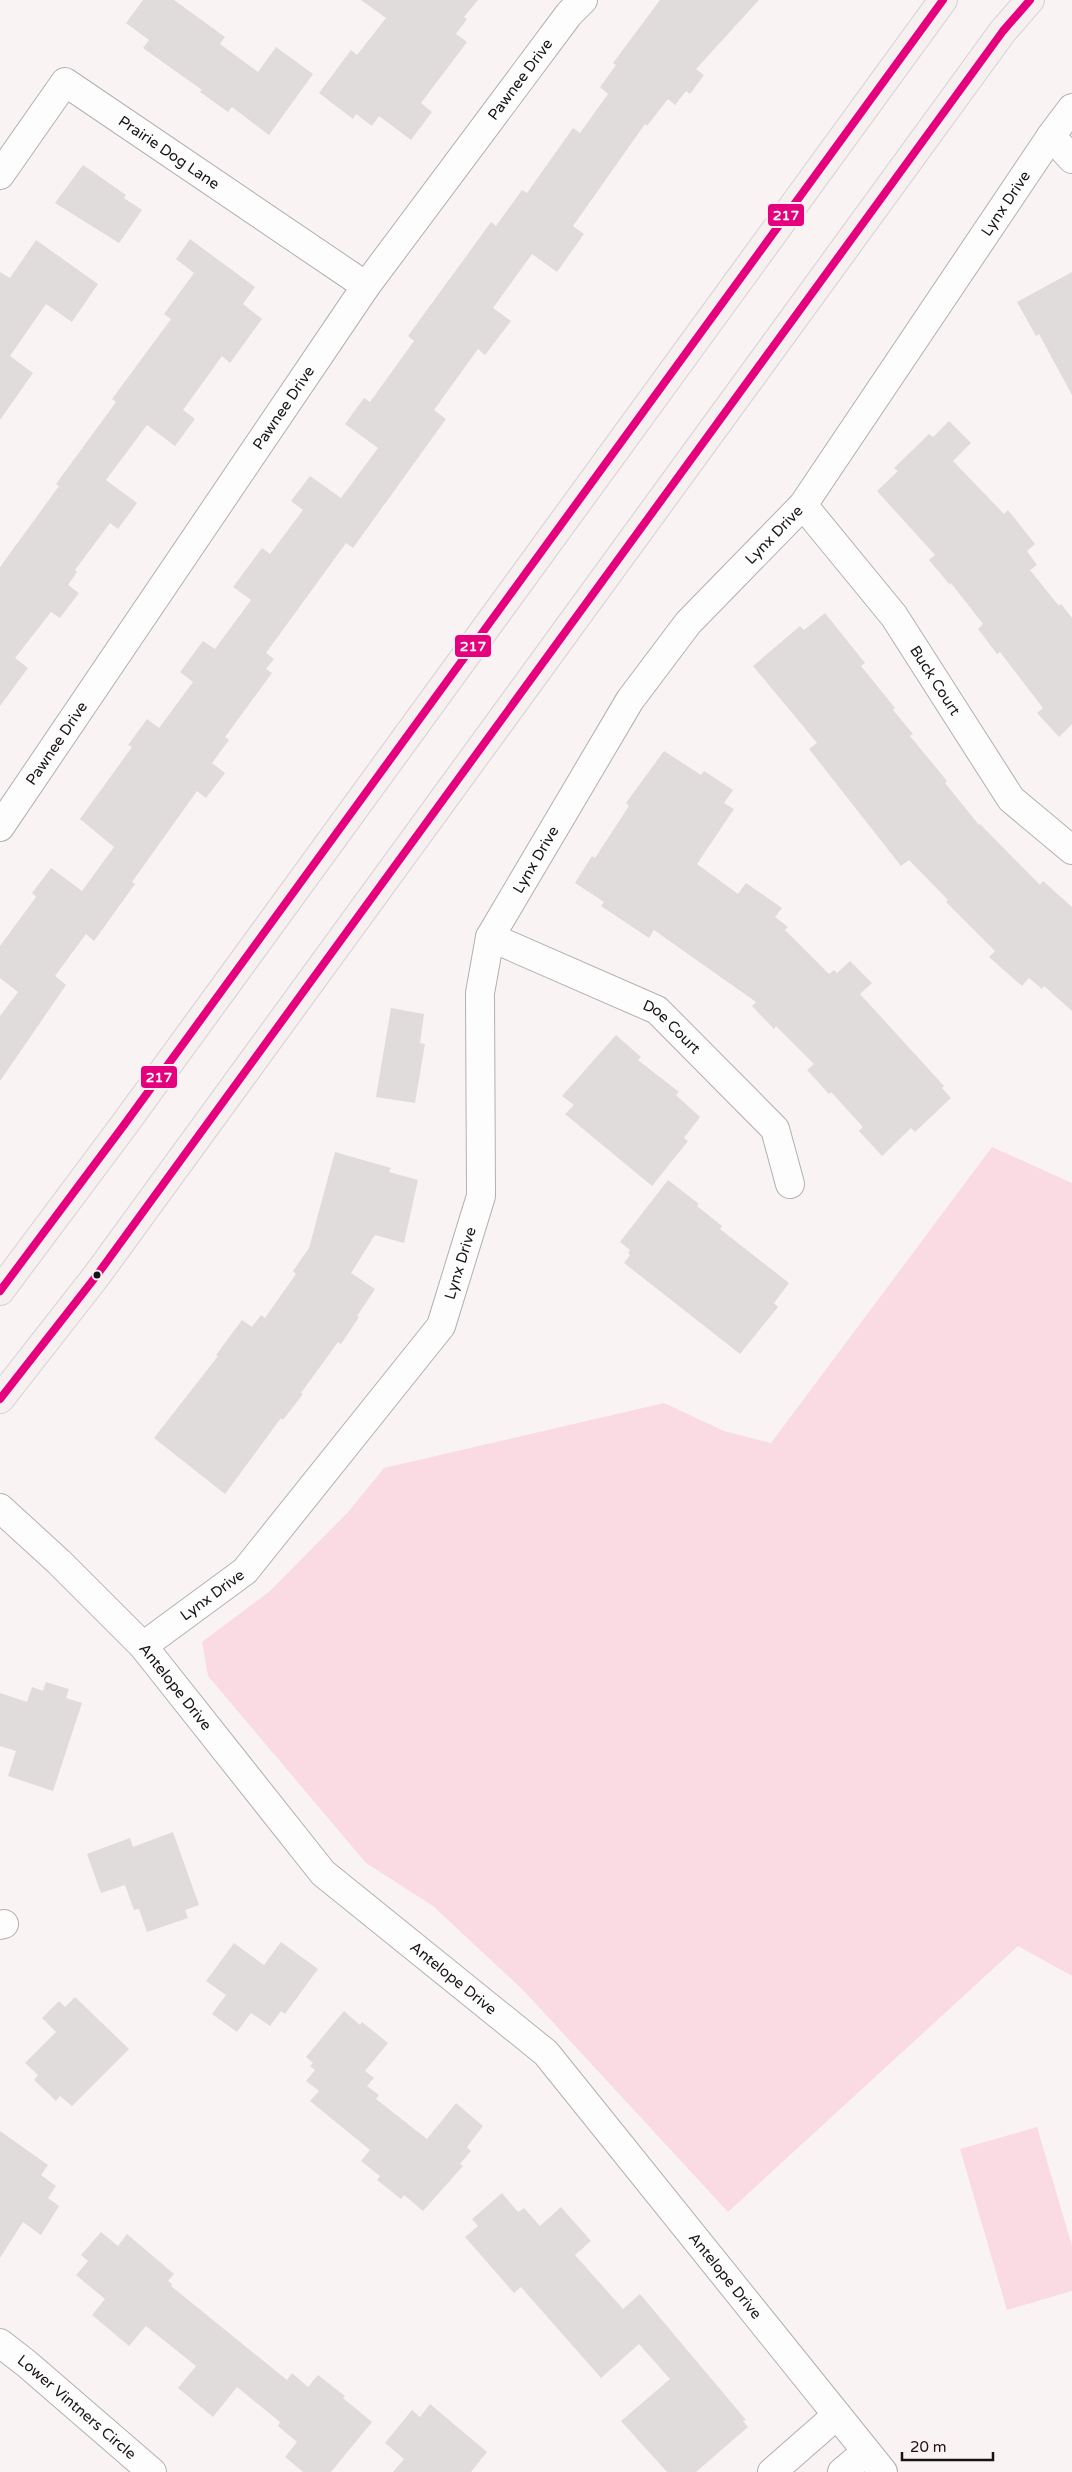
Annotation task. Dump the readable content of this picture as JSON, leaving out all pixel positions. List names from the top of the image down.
{
  "streets": {
    "street": [
      "Pawnee Drive",
      "Prairie Dog Lane",
      "Lynx Drive",
      "Buck Court",
      "Doe Court",
      "Antelope Drive",
      "Lower Vintners Circle"
    ]
  },
  "crossings": [
    ["Pawnee Drive", "Prairie Dog Lane"],
    ["Lynx Drive", "Buck Court"],
    ["Lynx Drive", "Doe Court"],
    ["Lynx Drive", "Antelope Drive"]
  ],
  "lines": ["transit line 217"],
  "scale_bar": "20 m"
}
